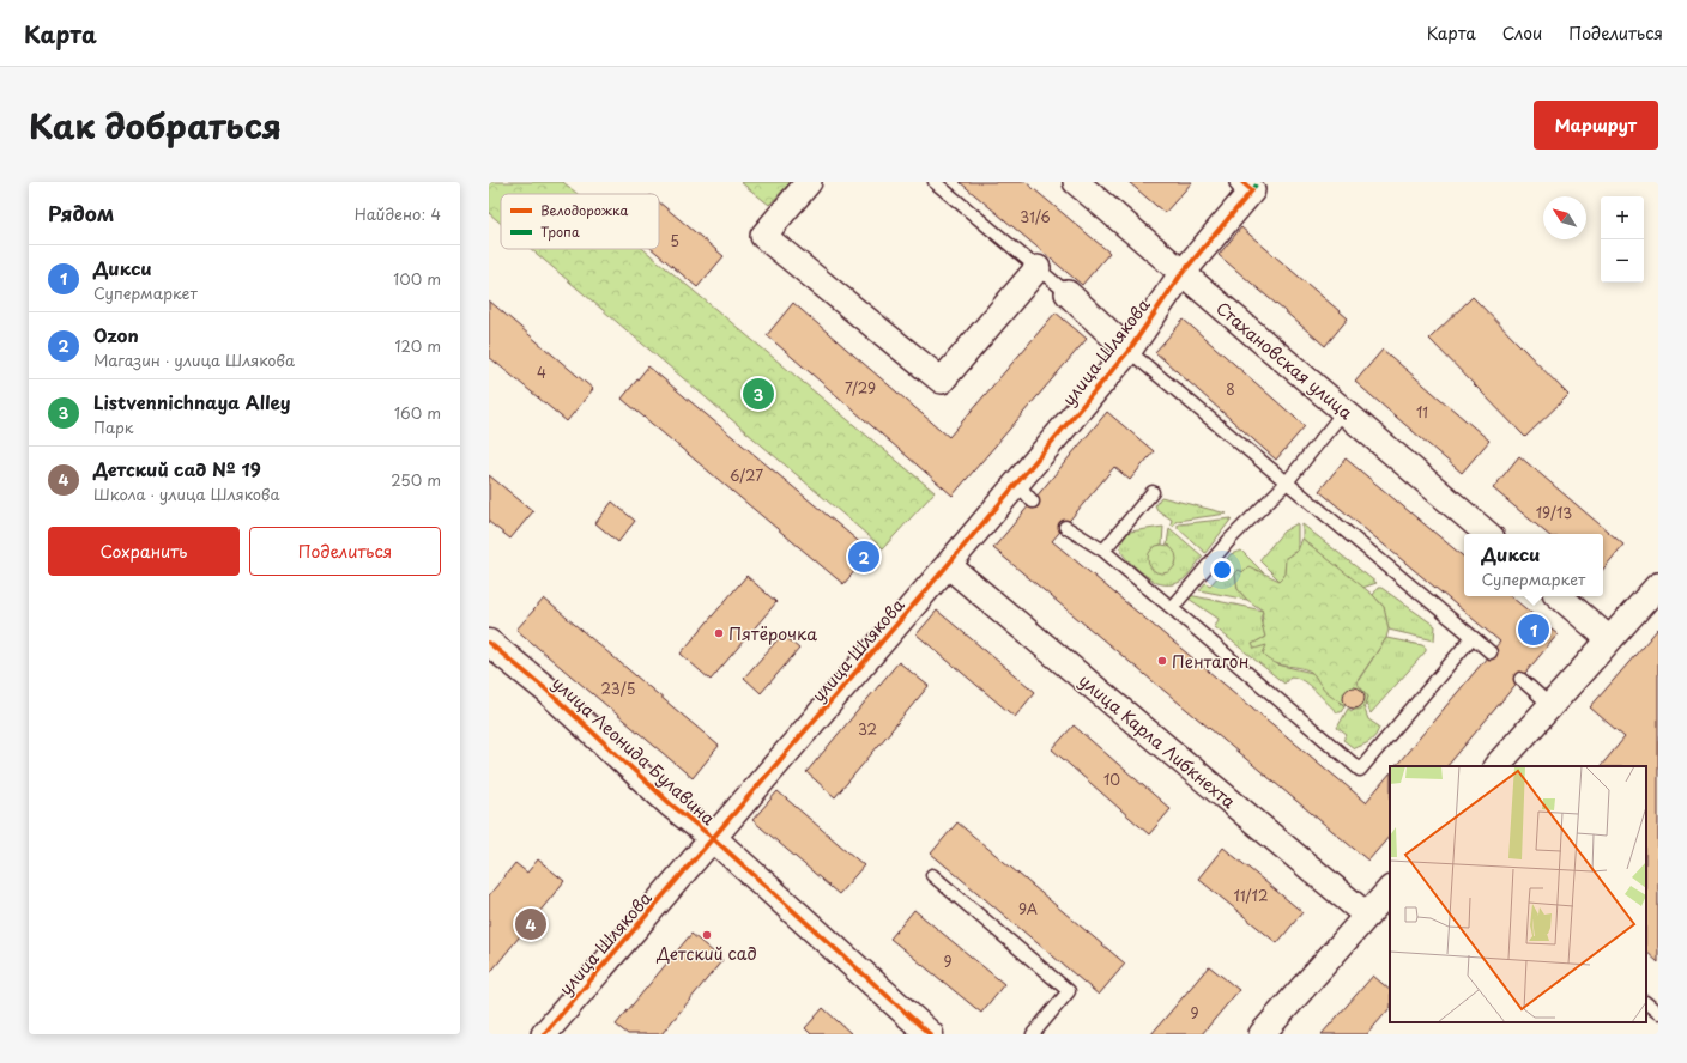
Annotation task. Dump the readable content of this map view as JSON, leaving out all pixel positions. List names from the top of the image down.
{
  "streets": {
    "street": [
      "улица Шлякова",
      "Стахановская улица",
      "улица Карла Либкнехта",
      "улица Леонида Булавина"
    ]
  },
  "crossings": [
    ["улица Шлякова", "Стахановская улица"],
    ["улица Шлякова", "улица Карла Либкнехта"],
    ["улица Шлякова", "улица Леонида Булавина"]
  ],
  "places": ["Пятёрочка", "Пентагон", "Детский сад"],
  "house_numbers": [
    "31/6",
    "5",
    "4",
    "7/29",
    "8",
    "11",
    "6/27",
    "19/13",
    "23/5",
    "32",
    "10",
    "11/12",
    "9А",
    "9",
    "9"
  ],
  "legend": ["Велодорожка", "Тропа"],
  "north": "top left",
  "page": {
    "header": "Карта",
    "nav": ["Карта", "Слои", "Поделиться"],
    "title": "Как добраться",
    "buttons": [
      "Маршрут",
      ["Сохранить", "Поделиться"]
    ],
    "heading": ["Рядом", "Найдено: 4"],
    "map_buttons": ["+", "−"],
    "list": [
      {
        "mark": "1",
        "name": "Дикси",
        "note": "Супермаркет",
        "value": "100 m"
      },
      {
        "mark": "2",
        "name": "Ozon",
        "note": "Магазин · улица Шлякова",
        "value": "120 m"
      },
      {
        "mark": "3",
        "name": "Listvennichnaya Alley",
        "note": "Парк",
        "value": "160 m"
      },
      {
        "mark": "4",
        "name": "Детский сад № 19",
        "note": "Школа · улица Шлякова",
        "value": "250 m"
      }
    ],
    "pins": [
      "3",
      "2",
      "1",
      "4"
    ],
    "popup": ["Дикси", "Супермаркет"]
  }
}
